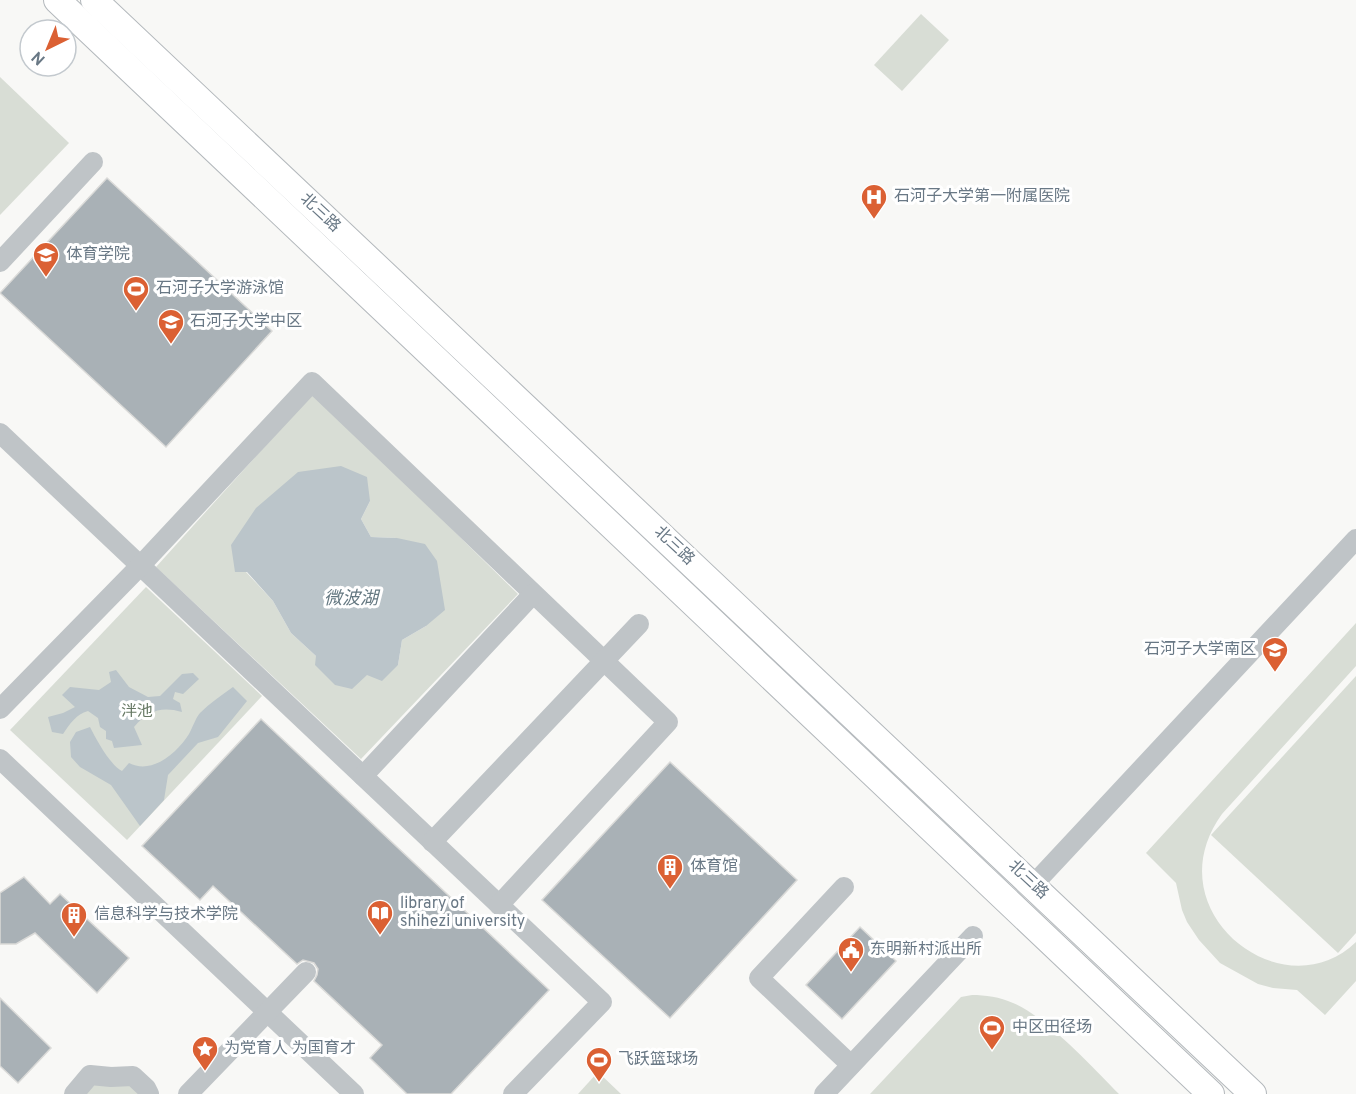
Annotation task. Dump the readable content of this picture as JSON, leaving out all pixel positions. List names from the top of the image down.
{
  "streets": {
    "main road": ["北三路"]
  },
  "water": ["微波湖"],
  "parks": ["泮池"],
  "places": {
    "hospital": ["石河子大学第一附属医院"],
    "school or university": ["体育学院", "石河子大学中区", "石河子大学南区"],
    "sports": ["石河子大学游泳馆", "中区田径场", "飞跃篮球场"],
    "building": ["体育馆", "信息科学与技术学院"],
    "library": ["library of shihezi university"],
    "public building": ["东明新村派出所"],
    "place": ["为党育人 为国育才"]
  },
  "north": "bottom left"
}
